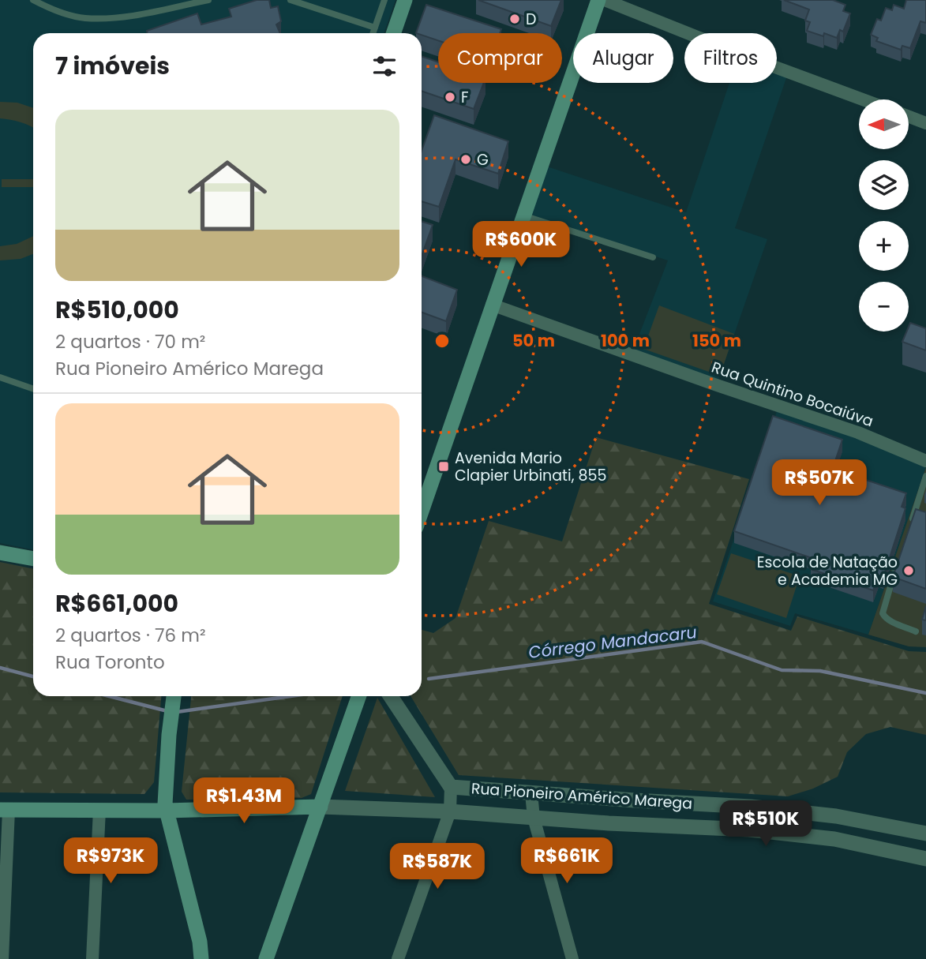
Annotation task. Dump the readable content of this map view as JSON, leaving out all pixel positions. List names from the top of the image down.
{
  "streets": {
    "street": ["Rua Quintino Bocaiúva", "Rua Pioneiro Américo Marega"]
  },
  "water": ["Córrego Mandacaru"],
  "places": {
    "other": [
      "D",
      "F",
      "G",
      "Escola de Natação e Academia MG"
    ],
    "transit": ["Avenida Mario Clapier Urbinati, 855"]
  },
  "north": "left",
  "page": {
    "chip": ["Comprar", "Alugar", "Filtros"],
    "heading": "7 imóveis",
    "map_buttons": ["+", "−"],
    "list": [
      {
        "name": "R$510,000",
        "note": "2 quartos · 70 m² · Rua Pioneiro Américo Marega"
      },
      {
        "name": "R$661,000",
        "note": "2 quartos · 76 m² · Rua Toronto"
      }
    ],
    "price": [
      "R$600K",
      "R$507K",
      "R$1.43M",
      "R$510K",
      "R$973K",
      "R$661K",
      "R$587K"
    ]
  },
  "rings": ["50 m", "100 m", "150 m"]
}
